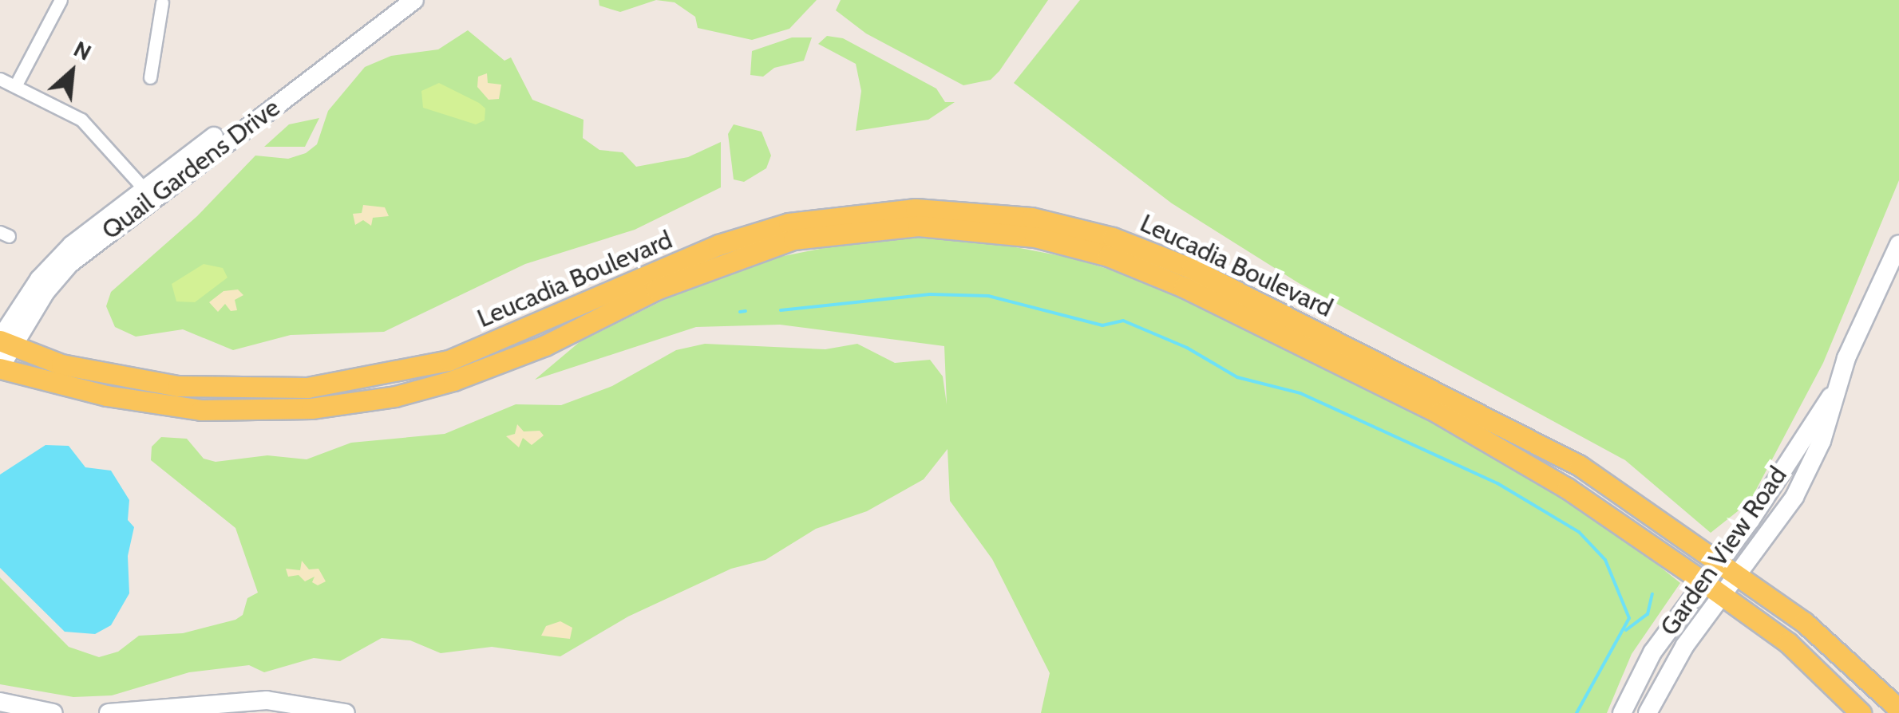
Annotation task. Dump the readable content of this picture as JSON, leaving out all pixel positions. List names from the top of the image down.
{
  "streets": {
    "main road": ["Quail Gardens Drive", "Leucadia Boulevard", "Garden View Road"]
  },
  "crossings": [
    ["Quail Gardens Drive", "Leucadia Boulevard"],
    ["Leucadia Boulevard", "Garden View Road"]
  ],
  "north": "top right"
}
